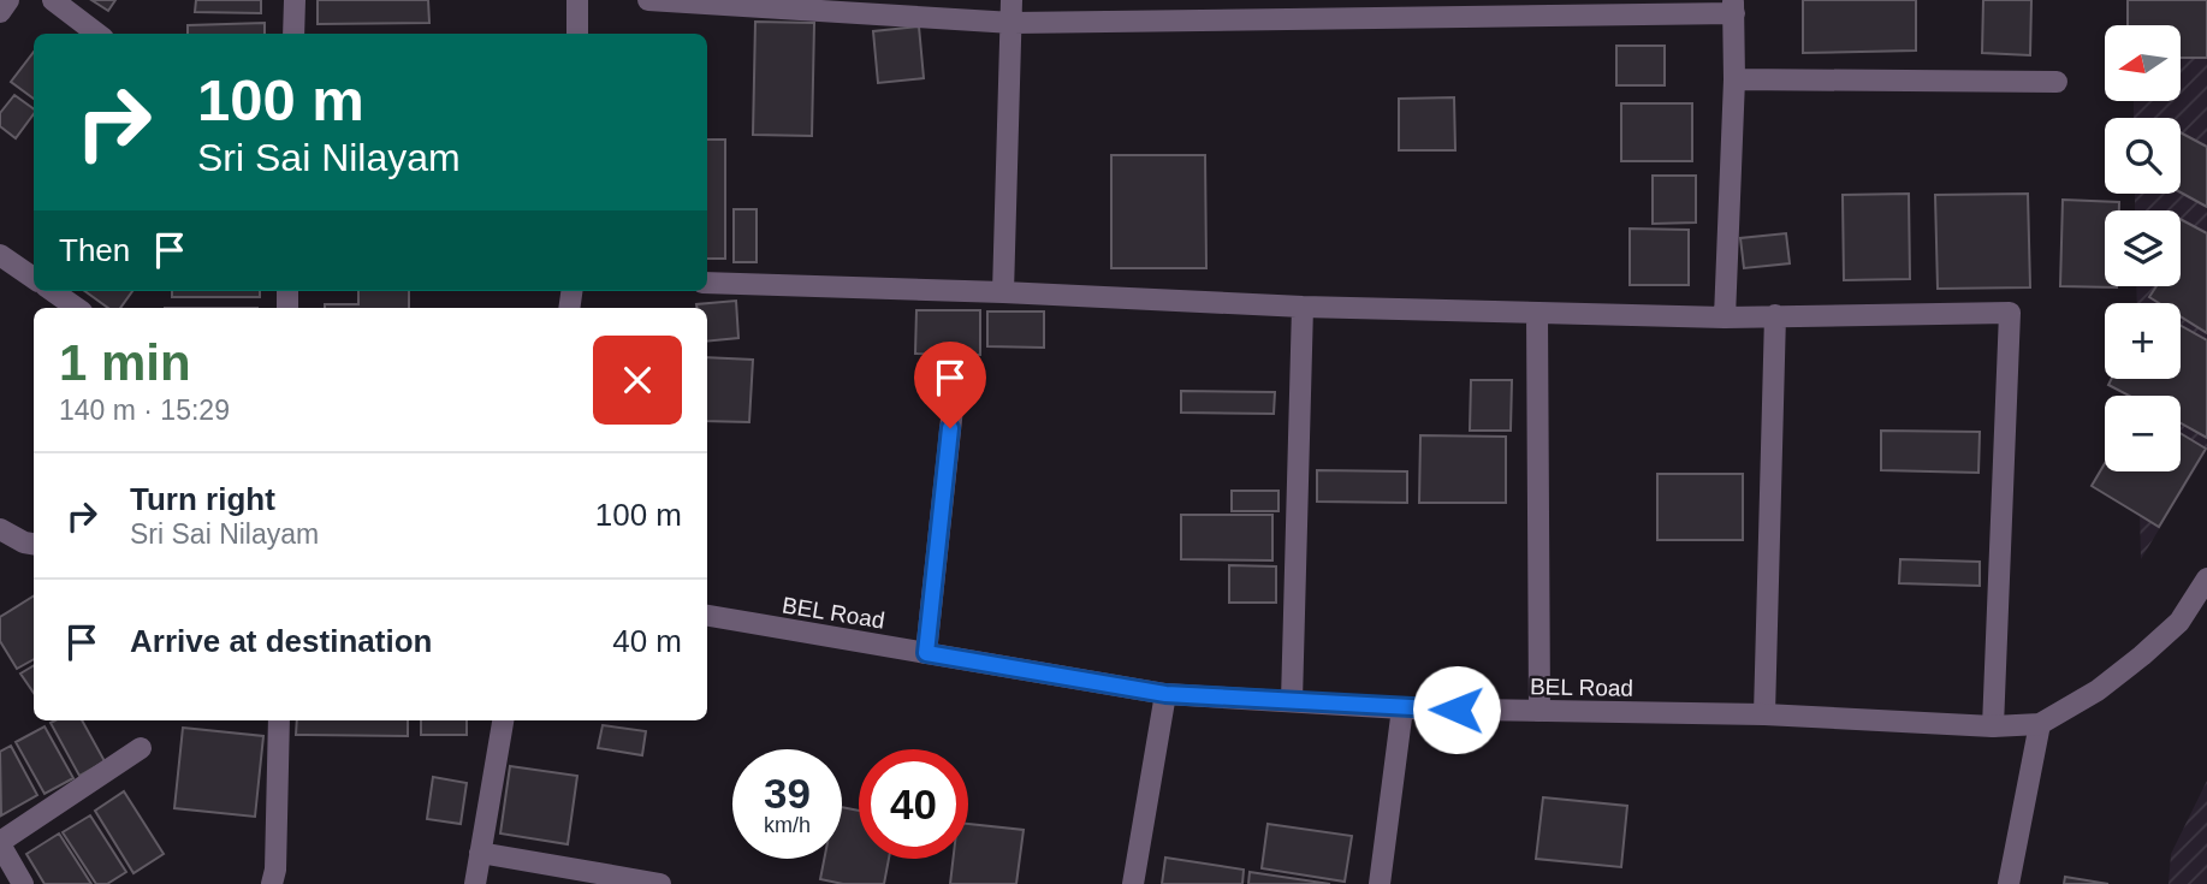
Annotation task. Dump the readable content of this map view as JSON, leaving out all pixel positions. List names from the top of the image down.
{
  "streets": {
    "street": ["BEL Road"]
  },
  "north": "left",
  "page": {
    "map_buttons": ["+", "−"],
    "turn": ["100 m", "Sri Sai Nilayam"],
    "then": "Then",
    "heading": ["1 min", "140 m · 15:29"],
    "list": [
      {
        "name": "Turn right",
        "note": "Sri Sai Nilayam",
        "value": "100 m"
      },
      {
        "name": "Arrive at destination",
        "value": "40 m"
      }
    ],
    "speed": "39 km/h",
    "limit": "40"
  }
}
